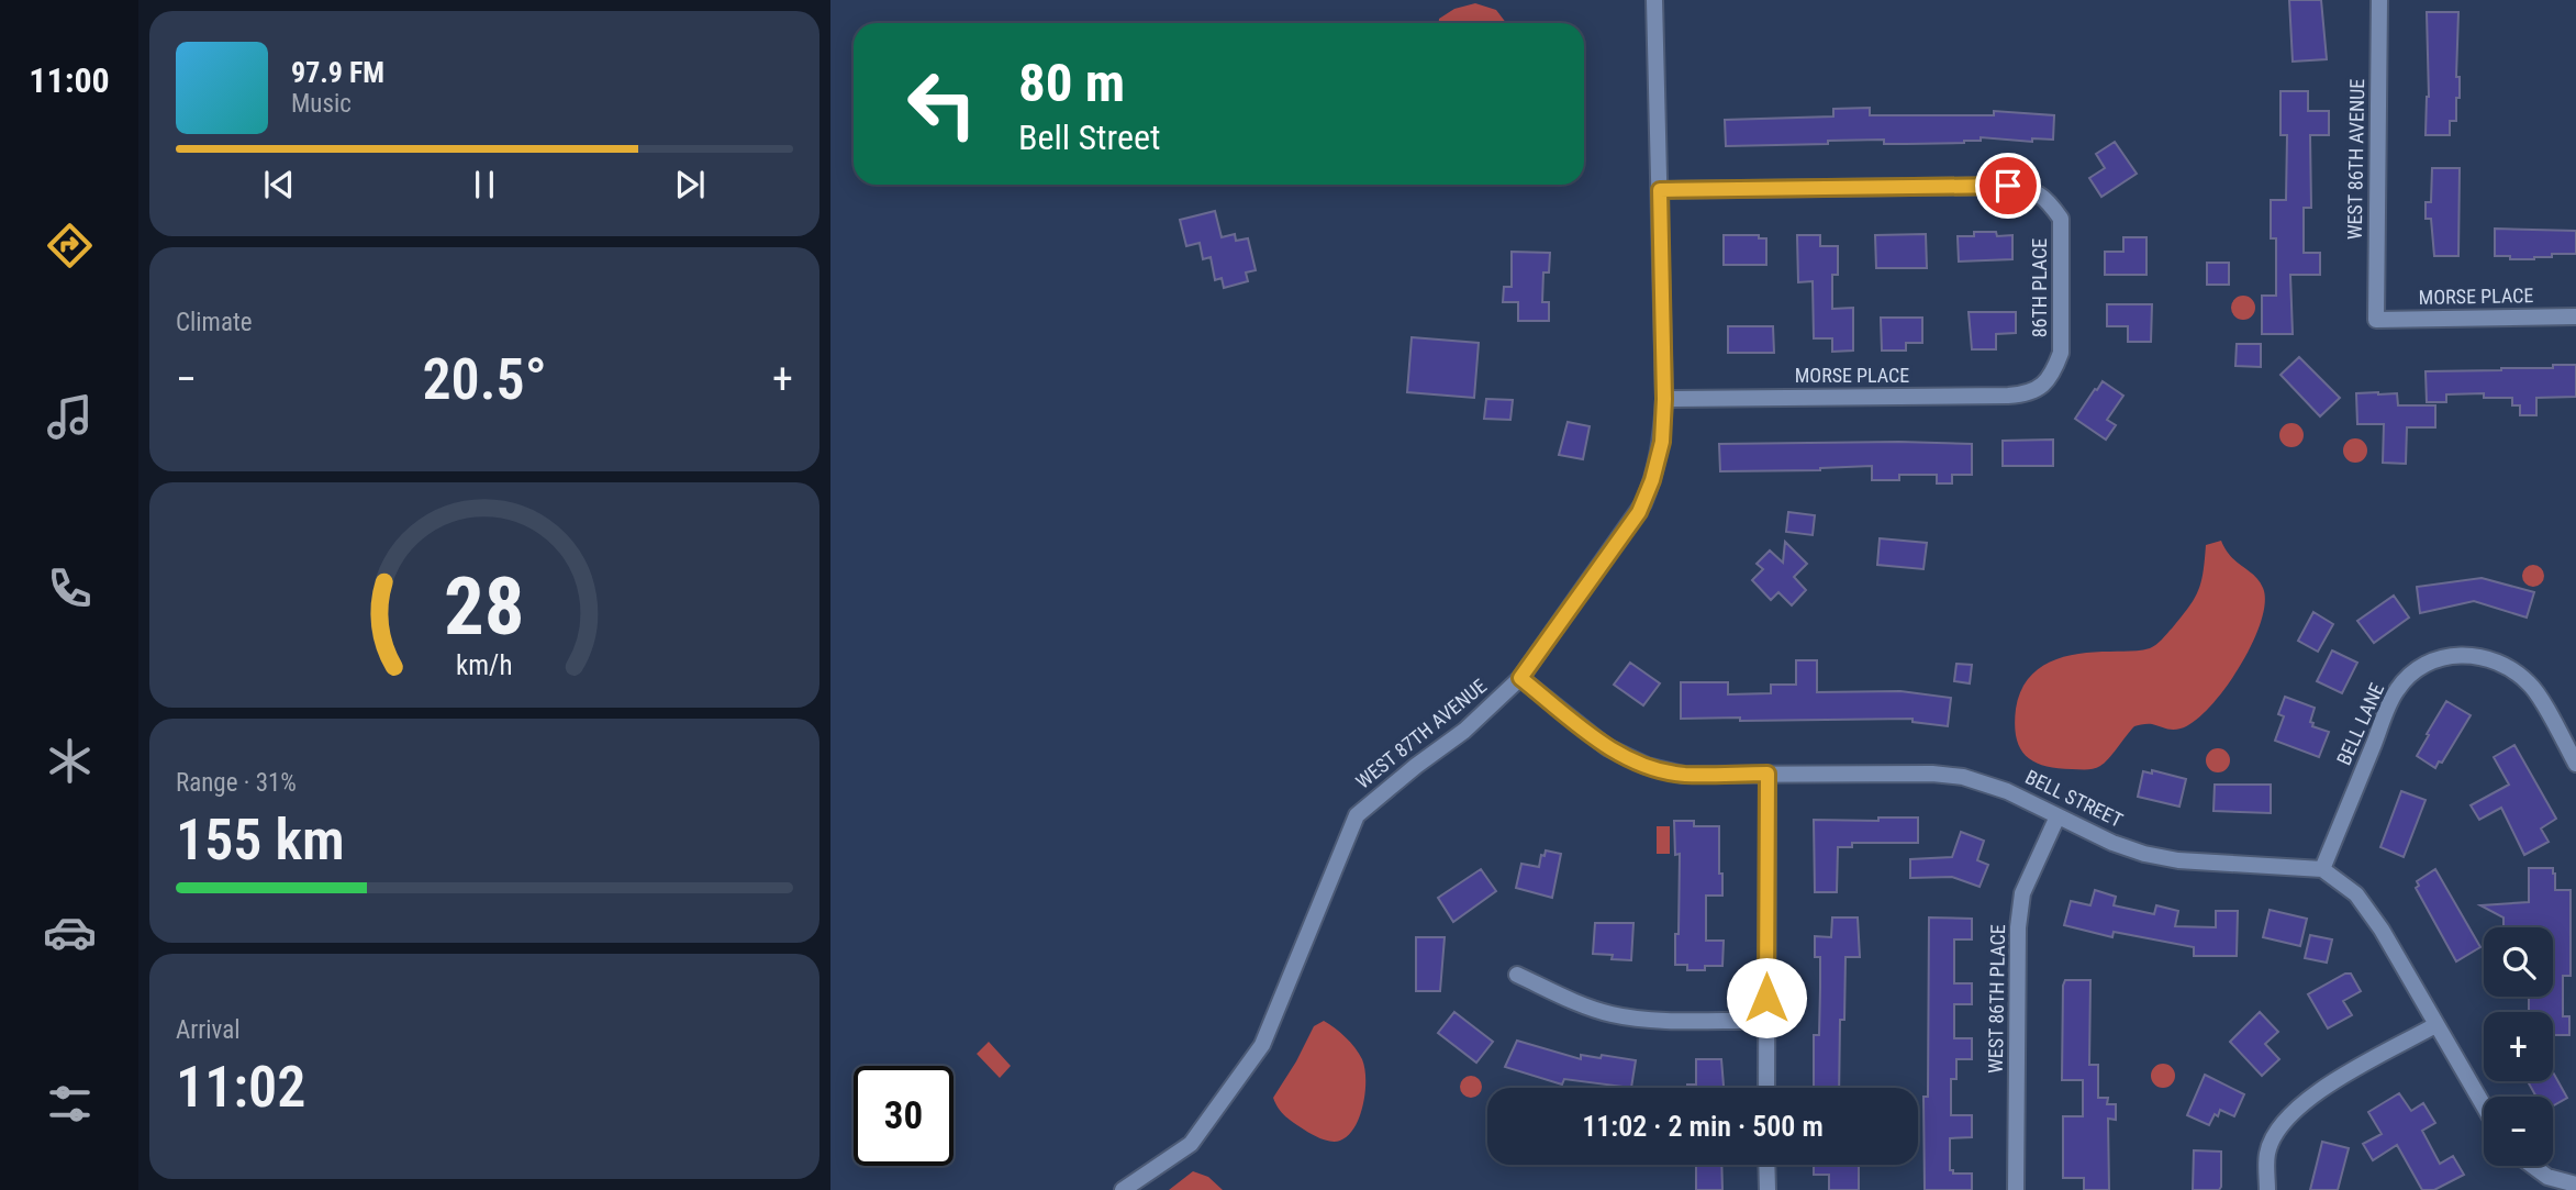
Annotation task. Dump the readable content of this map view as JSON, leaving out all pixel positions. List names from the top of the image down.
{
  "streets": {
    "street": [
      "WEST 86TH AVENUE",
      "86TH PLACE",
      "MORSE PLACE",
      "BELL LANE",
      "WEST 87TH AVENUE",
      "BELL STREET",
      "WEST 86TH PLACE"
    ]
  },
  "crossings": [
    ["WEST 86TH AVENUE", "MORSE PLACE"],
    ["86TH PLACE", "MORSE PLACE"],
    ["86TH PLACE", "WEST 87TH AVENUE"],
    ["MORSE PLACE", "WEST 87TH AVENUE"],
    ["BELL LANE", "BELL STREET"],
    ["WEST 87TH AVENUE", "BELL STREET"],
    ["BELL STREET", "WEST 86TH PLACE"]
  ],
  "page": {
    "tabs": "11:00",
    "turn": ["80 m", "Bell Street"],
    "song": ["97.9 FM", "Music"],
    "tile": [
      "Climate",
      ["Range · 31%", "155 km"],
      ["Arrival", "11:02"]
    ],
    "heat": ["−", "20.5°", "+"],
    "map_buttons": ["+", "−"],
    "limit": "30",
    "trip": "11:02 · 2 min · 500 m",
    "gauge": ["28", "km/h"]
  }
}
